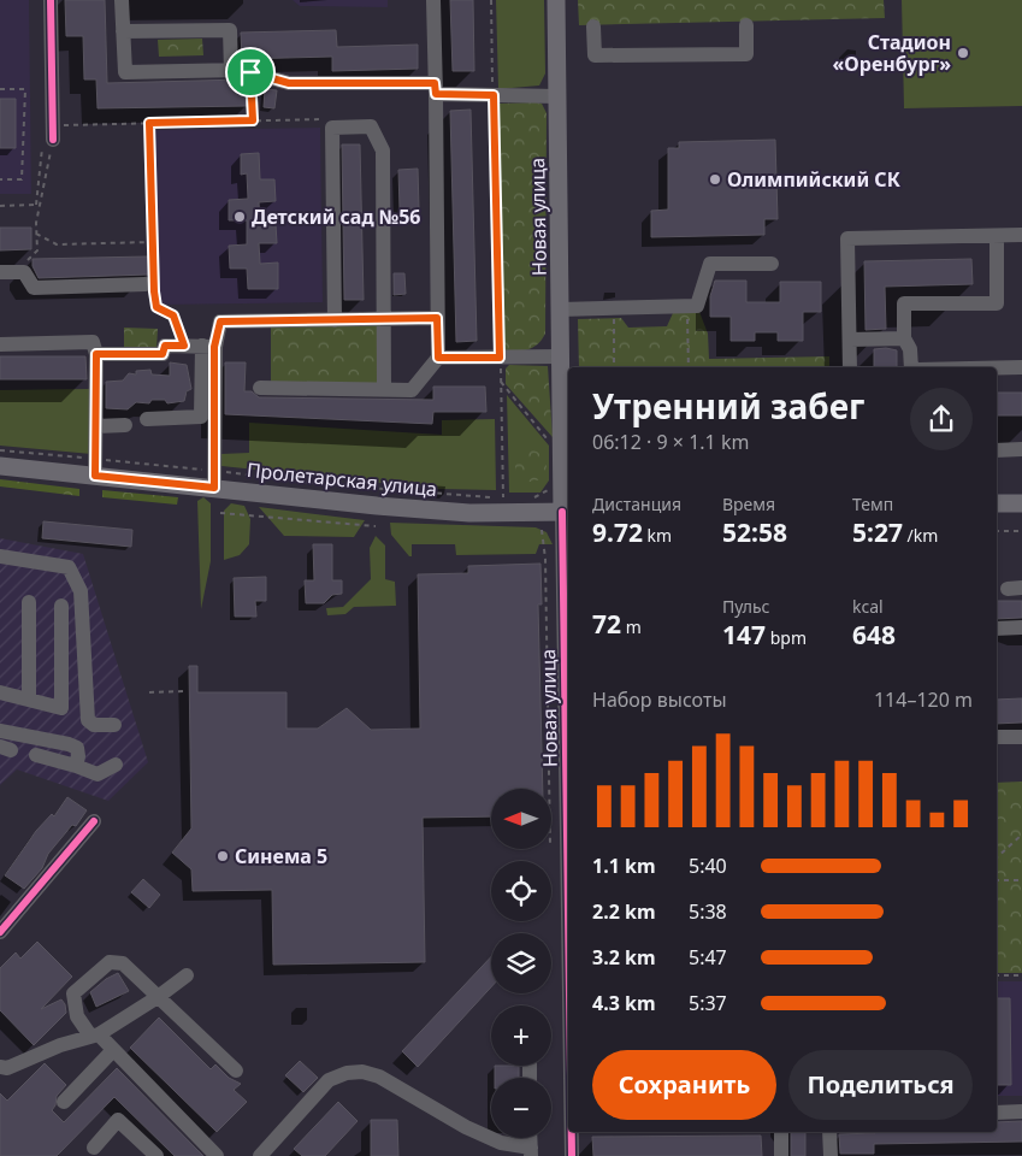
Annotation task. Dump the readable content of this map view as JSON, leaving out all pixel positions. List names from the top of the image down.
{
  "streets": {
    "main road": ["Новая улица", "Пролетарская улица"]
  },
  "crossings": [
    ["Новая улица", "Пролетарская улица"]
  ],
  "places": [
    "Стадион «Оренбург»",
    "Олимпийский СК",
    "Детский сад №56",
    "Синема 5"
  ],
  "north": "left",
  "page": {
    "heading": ["Утренний забег", "06:12 · 9 × 1.1 km"],
    "stats": [
      ["Дистанция", "9.72 km"],
      ["Время", "52:58"],
      ["Темп", "5:27 /km"],
      ["72 m"],
      ["Пульс", "147 bpm"],
      ["kcal", "648"]
    ],
    "chart": ["Набор высоты", "114–120 m"],
    "map_buttons": ["+", "−"],
    "list": [
      {
        "name": "1.1 km",
        "note": "5:40"
      },
      {
        "name": "2.2 km",
        "note": "5:38"
      },
      {
        "name": "3.2 km",
        "note": "5:47"
      },
      {
        "name": "4.3 km",
        "note": "5:37"
      }
    ],
    "buttons": ["Сохранить", "Поделиться"]
  }
}
